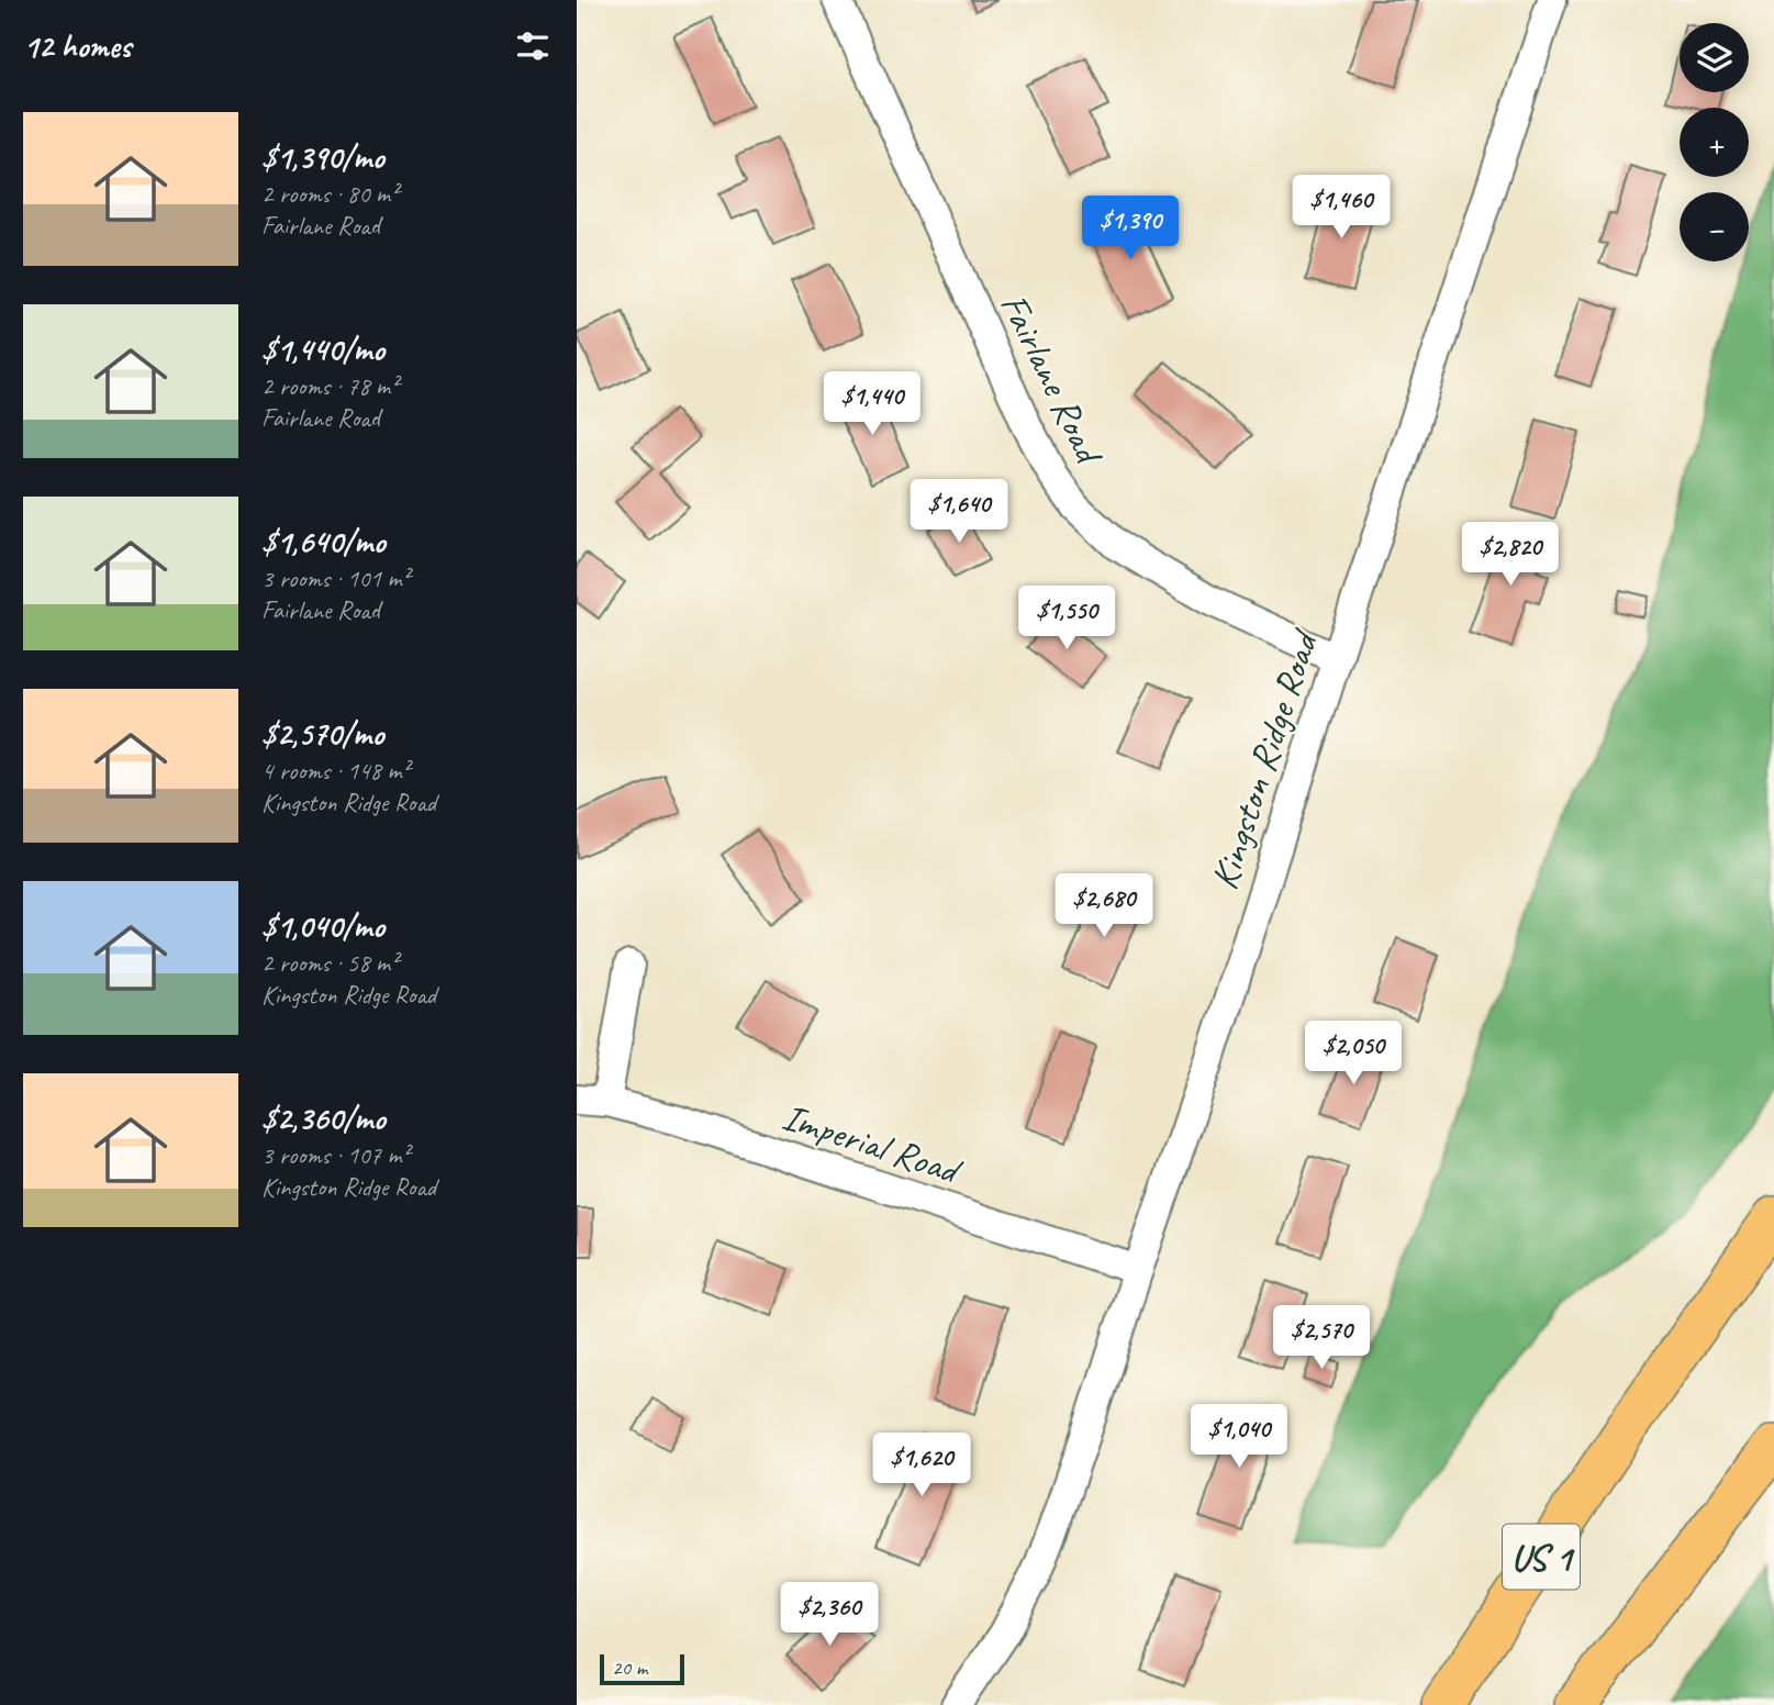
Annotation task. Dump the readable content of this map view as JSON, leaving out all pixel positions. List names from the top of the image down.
{
  "streets": {
    "highway": ["US 1"],
    "street": ["Fairlane Road", "Kingston Ridge Road", "Imperial Road"]
  },
  "crossings": [
    ["Fairlane Road", "Kingston Ridge Road"],
    ["Kingston Ridge Road", "Imperial Road"]
  ],
  "scale_bar": "20 m",
  "page": {
    "heading": "12 homes",
    "map_buttons": ["+", "−"],
    "list": [
      {
        "name": "$1,390/mo",
        "note": "2 rooms · 80 m² · Fairlane Road"
      },
      {
        "name": "$1,440/mo",
        "note": "2 rooms · 78 m² · Fairlane Road"
      },
      {
        "name": "$1,640/mo",
        "note": "3 rooms · 101 m² · Fairlane Road"
      },
      {
        "name": "$2,570/mo",
        "note": "4 rooms · 148 m² · Kingston Ridge Road"
      },
      {
        "name": "$1,040/mo",
        "note": "2 rooms · 58 m² · Kingston Ridge Road"
      },
      {
        "name": "$2,360/mo",
        "note": "3 rooms · 107 m² · Kingston Ridge Road"
      }
    ],
    "price": [
      "$1,460",
      "$1,390",
      "$1,440",
      "$1,640",
      "$2,820",
      "$1,550",
      "$2,680",
      "$2,050",
      "$2,570",
      "$1,040",
      "$1,620",
      "$2,360"
    ],
    "scale": "20 m"
  }
}
